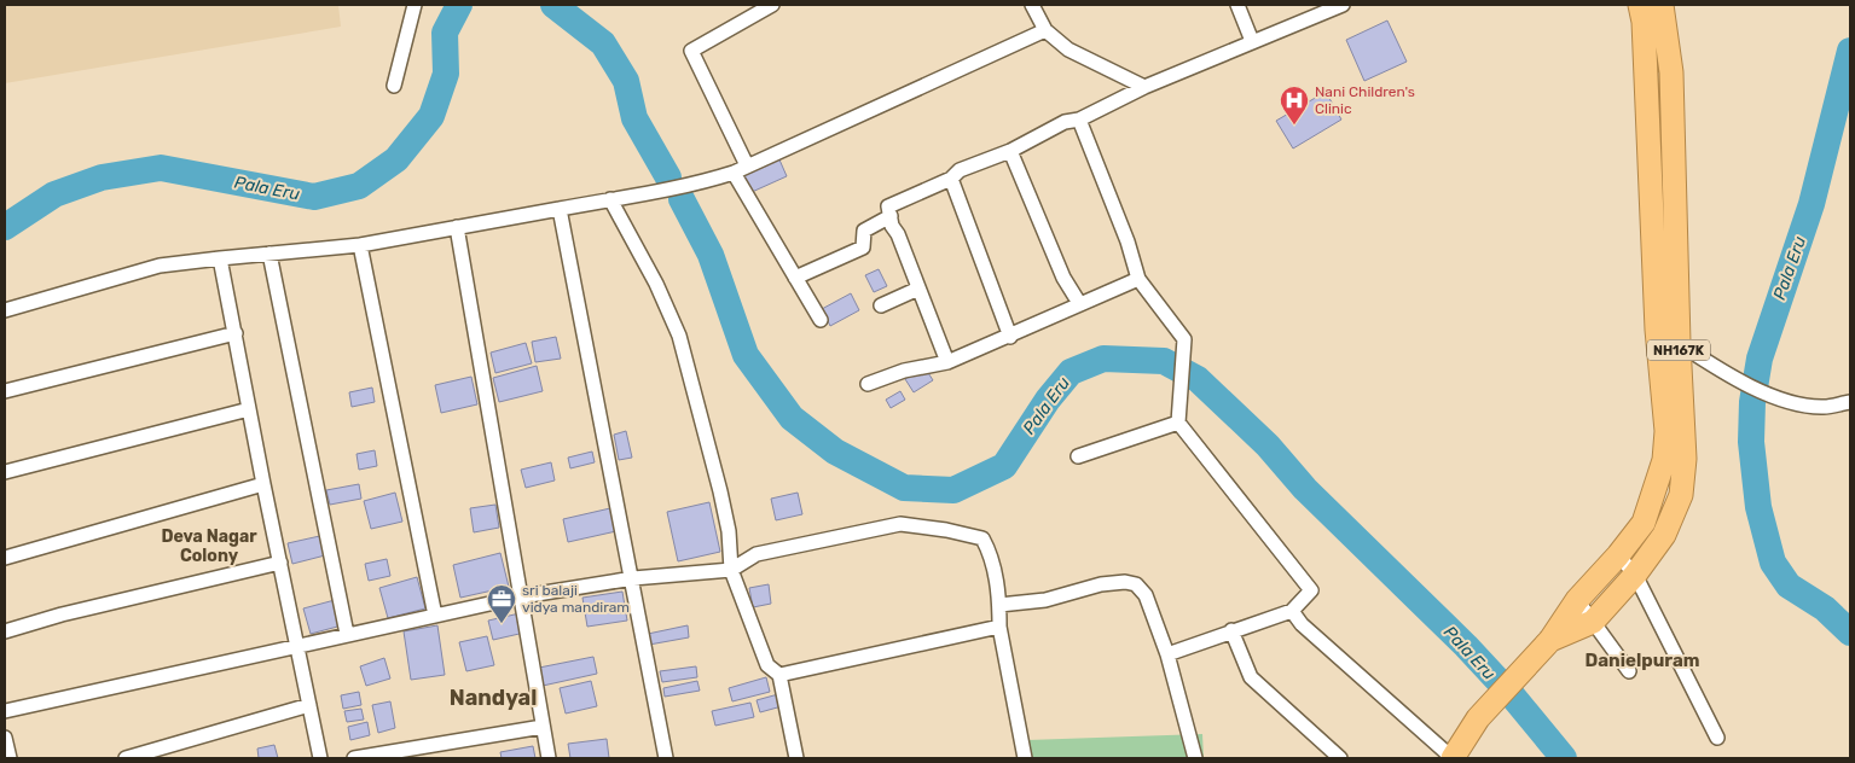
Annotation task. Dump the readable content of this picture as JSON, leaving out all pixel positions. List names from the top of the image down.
{
  "streets": {
    "highway": ["NH167K"]
  },
  "districts": ["Deva Nagar Colony", "Danielpuram", "Nandyal"],
  "water": ["Pala Eru"],
  "places": {
    "hospital": ["Nani Children's Clinic"],
    "office": ["sri balaji vidya mandiram"]
  }
}
